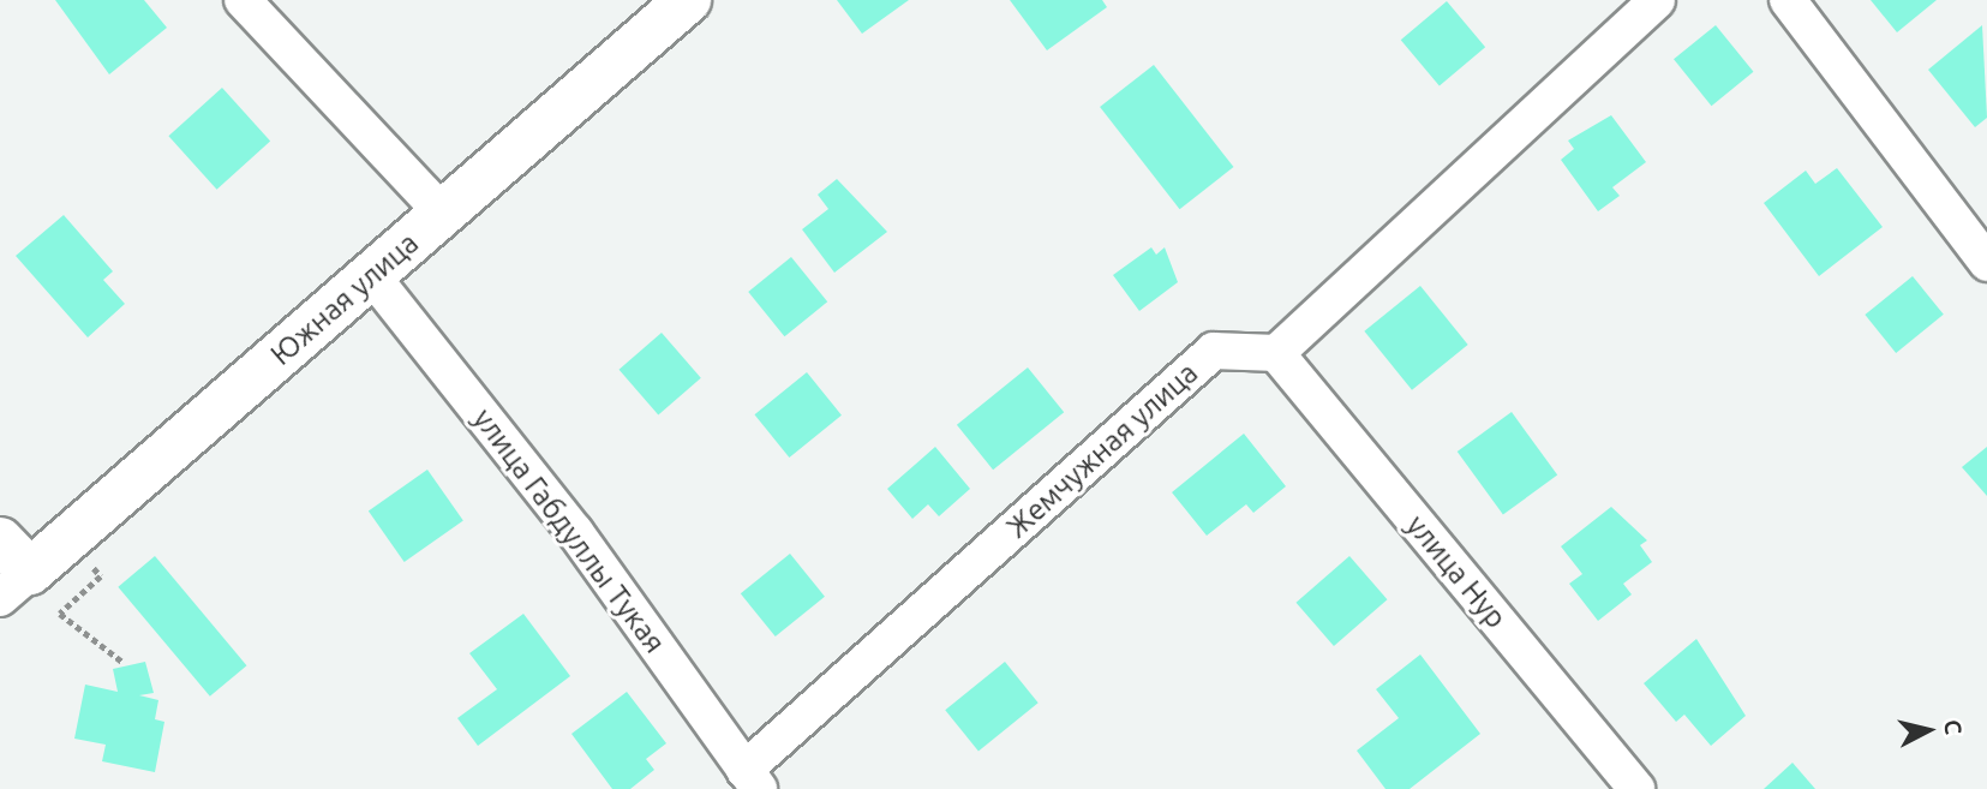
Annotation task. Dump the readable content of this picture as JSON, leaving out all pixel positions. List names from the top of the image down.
{
  "streets": {
    "street": [
      "Южная улица",
      "Жемчужная улица",
      "улица Габдуллы Тукая",
      "улица Нур"
    ]
  },
  "crossings": [
    ["Южная улица", "улица Габдуллы Тукая"],
    ["Жемчужная улица", "улица Габдуллы Тукая"],
    ["Жемчужная улица", "улица Нур"]
  ],
  "north": "right"
}
